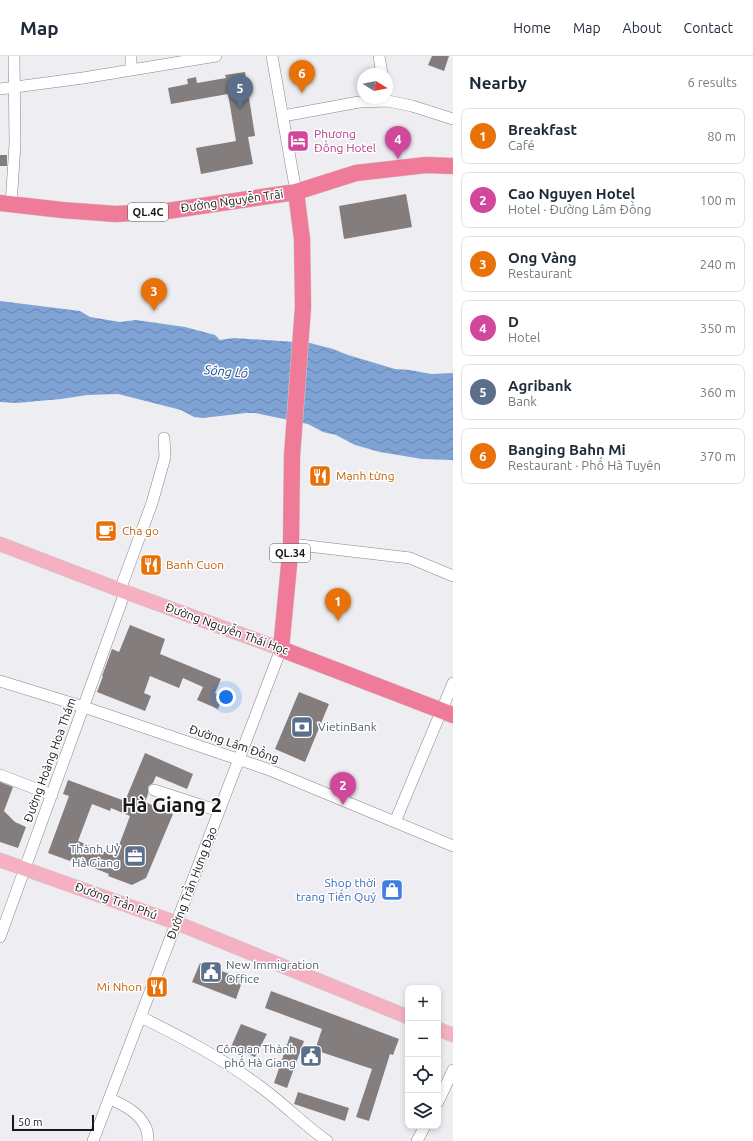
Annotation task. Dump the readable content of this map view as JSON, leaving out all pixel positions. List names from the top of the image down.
{
  "streets": {
    "highway": [
      "Đường Nguyễn Trãi",
      "QL.4C",
      "QL.34",
      "Đường Nguyễn Thái Học",
      "Đường Trần Hưng Đạo"
    ],
    "main road": ["Đường Trần Phú"],
    "street": ["Đường Lâm Đồng", "Đường Hoàng Hoa Thám"]
  },
  "crossings": [
    ["Đường Nguyễn Trãi", "QL.4C"],
    ["Đường Nguyễn Trãi", "Đường Trần Hưng Đạo"],
    ["QL.4C", "Đường Trần Hưng Đạo"],
    ["Đường Nguyễn Thái Học", "Đường Hoàng Hoa Thám"],
    ["Đường Nguyễn Thái Học", "Đường Trần Hưng Đạo"],
    ["Đường Lâm Đồng", "Đường Hoàng Hoa Thám"],
    ["Đường Lâm Đồng", "Đường Trần Hưng Đạo"],
    ["Đường Hoàng Hoa Thám", "Đường Trần Phú"],
    ["Đường Trần Hưng Đạo", "Đường Trần Phú"]
  ],
  "districts": ["Hà Giang 2"],
  "water": ["Sông Lô"],
  "places": {
    "hotel": ["Phương Đồng Hotel"],
    "restaurant": ["Mạnh từng", "Banh Cuon", "Mi Nhon"],
    "cafe": ["Cha go"],
    "bank": ["VietinBank"],
    "office": ["Thành Uỷ Hà Giang"],
    "shop": ["Shop thời trang Tiến Quý"],
    "public building": ["New Immigration Office", "Công an Thành phố Hà Giang"]
  },
  "scale_bar": "50 m",
  "north": "right",
  "page": {
    "header": "Map",
    "nav": [
      "Home",
      "Map",
      "About",
      "Contact"
    ],
    "heading": ["Nearby", "6 results"],
    "pins": [
      "6",
      "5",
      "4",
      "3",
      "1",
      "2"
    ],
    "list": [
      {
        "mark": "1",
        "name": "Breakfast",
        "note": "Café",
        "value": "80 m"
      },
      {
        "mark": "2",
        "name": "Cao Nguyen Hotel",
        "note": "Hotel · Đường Lâm Đồng",
        "value": "100 m"
      },
      {
        "mark": "3",
        "name": "Ong Vàng",
        "note": "Restaurant",
        "value": "240 m"
      },
      {
        "mark": "4",
        "name": "D",
        "note": "Hotel",
        "value": "350 m"
      },
      {
        "mark": "5",
        "name": "Agribank",
        "note": "Bank",
        "value": "360 m"
      },
      {
        "mark": "6",
        "name": "Banging Bahn Mi",
        "note": "Restaurant · Phố Hà Tuyên",
        "value": "370 m"
      }
    ],
    "map_buttons": ["+", "−"],
    "scale": "50 m"
  }
}
